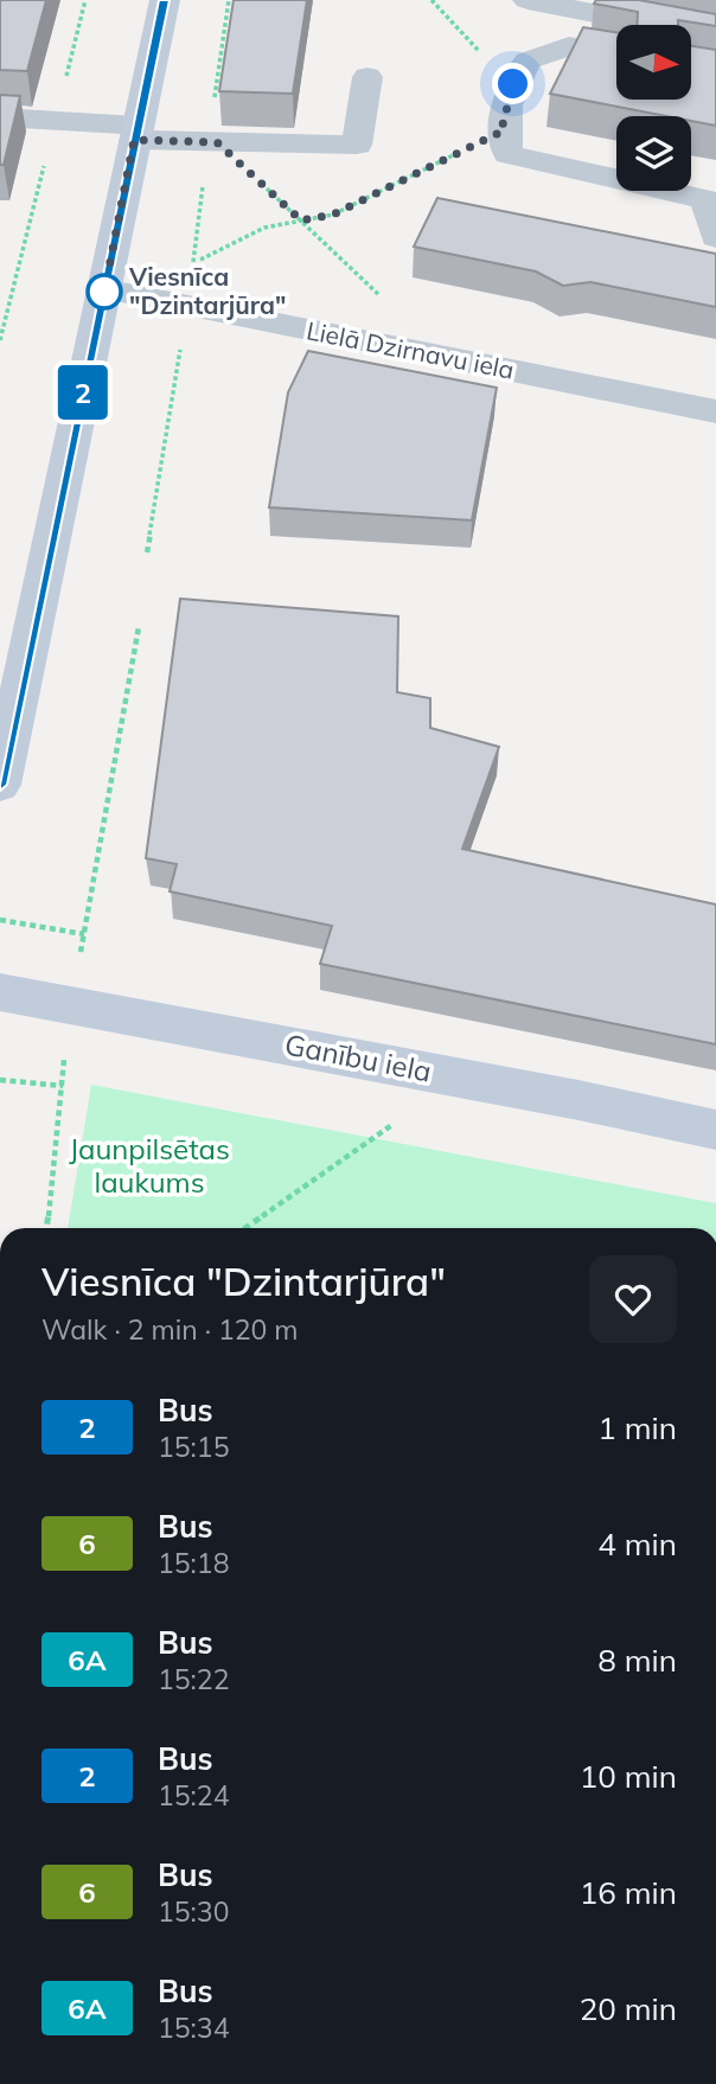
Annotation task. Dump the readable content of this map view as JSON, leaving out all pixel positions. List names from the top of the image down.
{
  "streets": {
    "street": ["Lielā Dzirnavu iela", "Ganību iela"]
  },
  "parks": ["Jaunpilsētas laukums"],
  "places": ["Viesnīca \"Dzintarjūra\""],
  "lines": ["bus line 2"],
  "north": "right",
  "page": {
    "on_map": "2",
    "heading": ["Viesnīca \"Dzintarjūra\"", "Walk · 2 min · 120 m"],
    "list": [
      {
        "mark": "2",
        "name": "Bus",
        "note": "15:15",
        "value": "1 min"
      },
      {
        "mark": "6",
        "name": "Bus",
        "note": "15:18",
        "value": "4 min"
      },
      {
        "mark": "6A",
        "name": "Bus",
        "note": "15:22",
        "value": "8 min"
      },
      {
        "mark": "2",
        "name": "Bus",
        "note": "15:24",
        "value": "10 min"
      },
      {
        "mark": "6",
        "name": "Bus",
        "note": "15:30",
        "value": "16 min"
      },
      {
        "mark": "6A",
        "name": "Bus",
        "note": "15:34",
        "value": "20 min"
      }
    ]
  }
}
